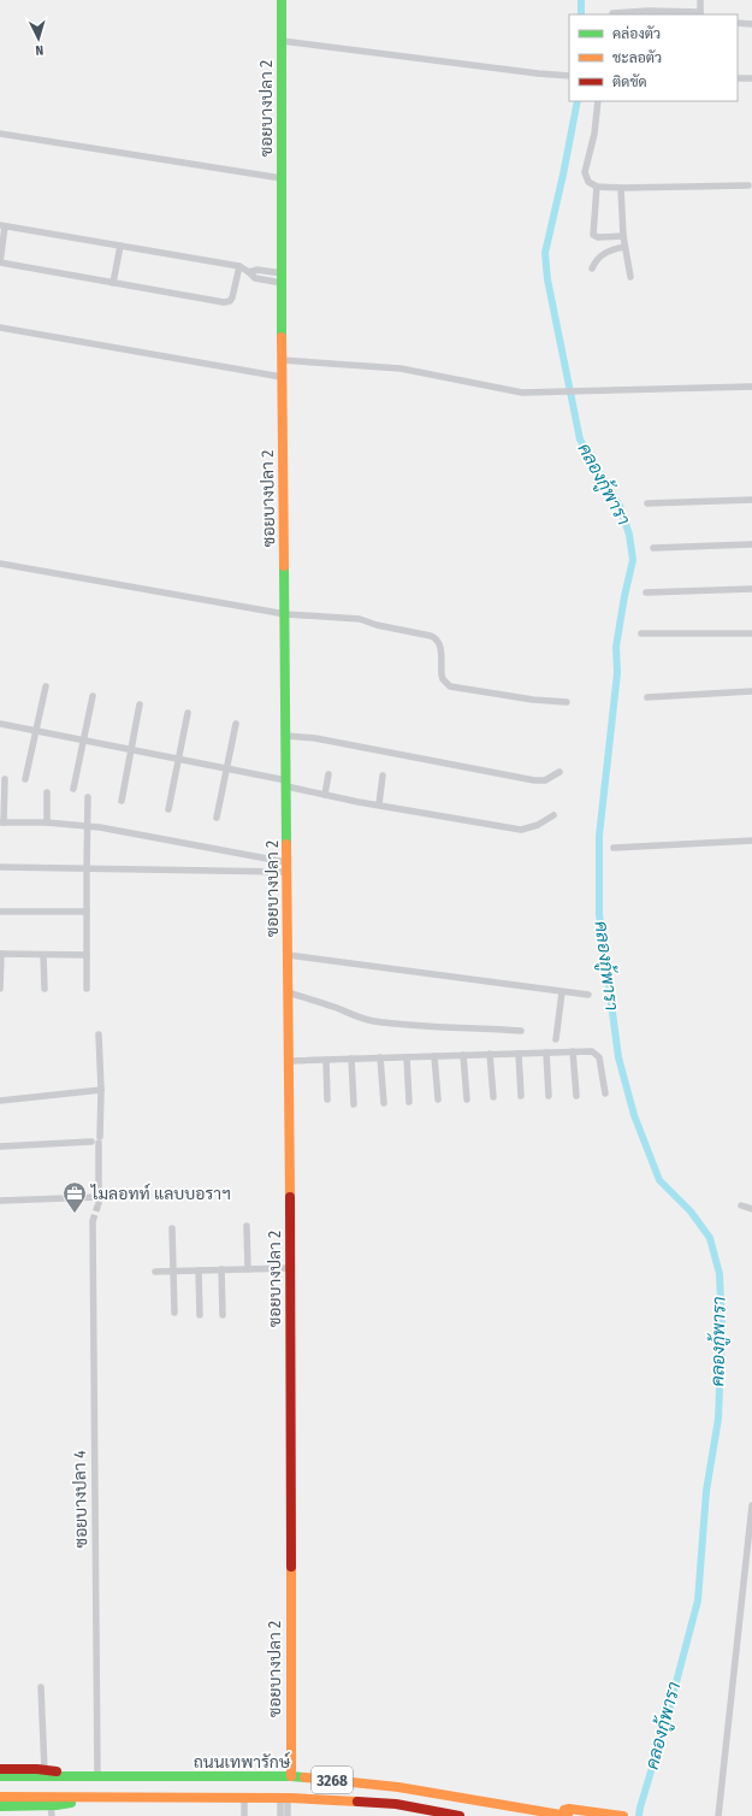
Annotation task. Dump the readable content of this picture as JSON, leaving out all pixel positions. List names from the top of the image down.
{
  "streets": {
    "street": [
      "ซอยบางปลา 2",
      "ซอยบางปลา 4",
      "ถนนเทพารักษ์",
      "3268"
    ]
  },
  "crossings": [
    ["ซอยบางปลา 2", "ถนนเทพารักษ์"],
    ["ซอยบางปลา 4", "ถนนเทพารักษ์"]
  ],
  "water": ["คลองกู้พารา"],
  "places": {
    "office": ["ไมลอทท์ แลบบอราฯ"]
  },
  "legend": ["คล่องตัว", "ชะลอตัว", "ติดขัด"],
  "north": "bottom"
}
